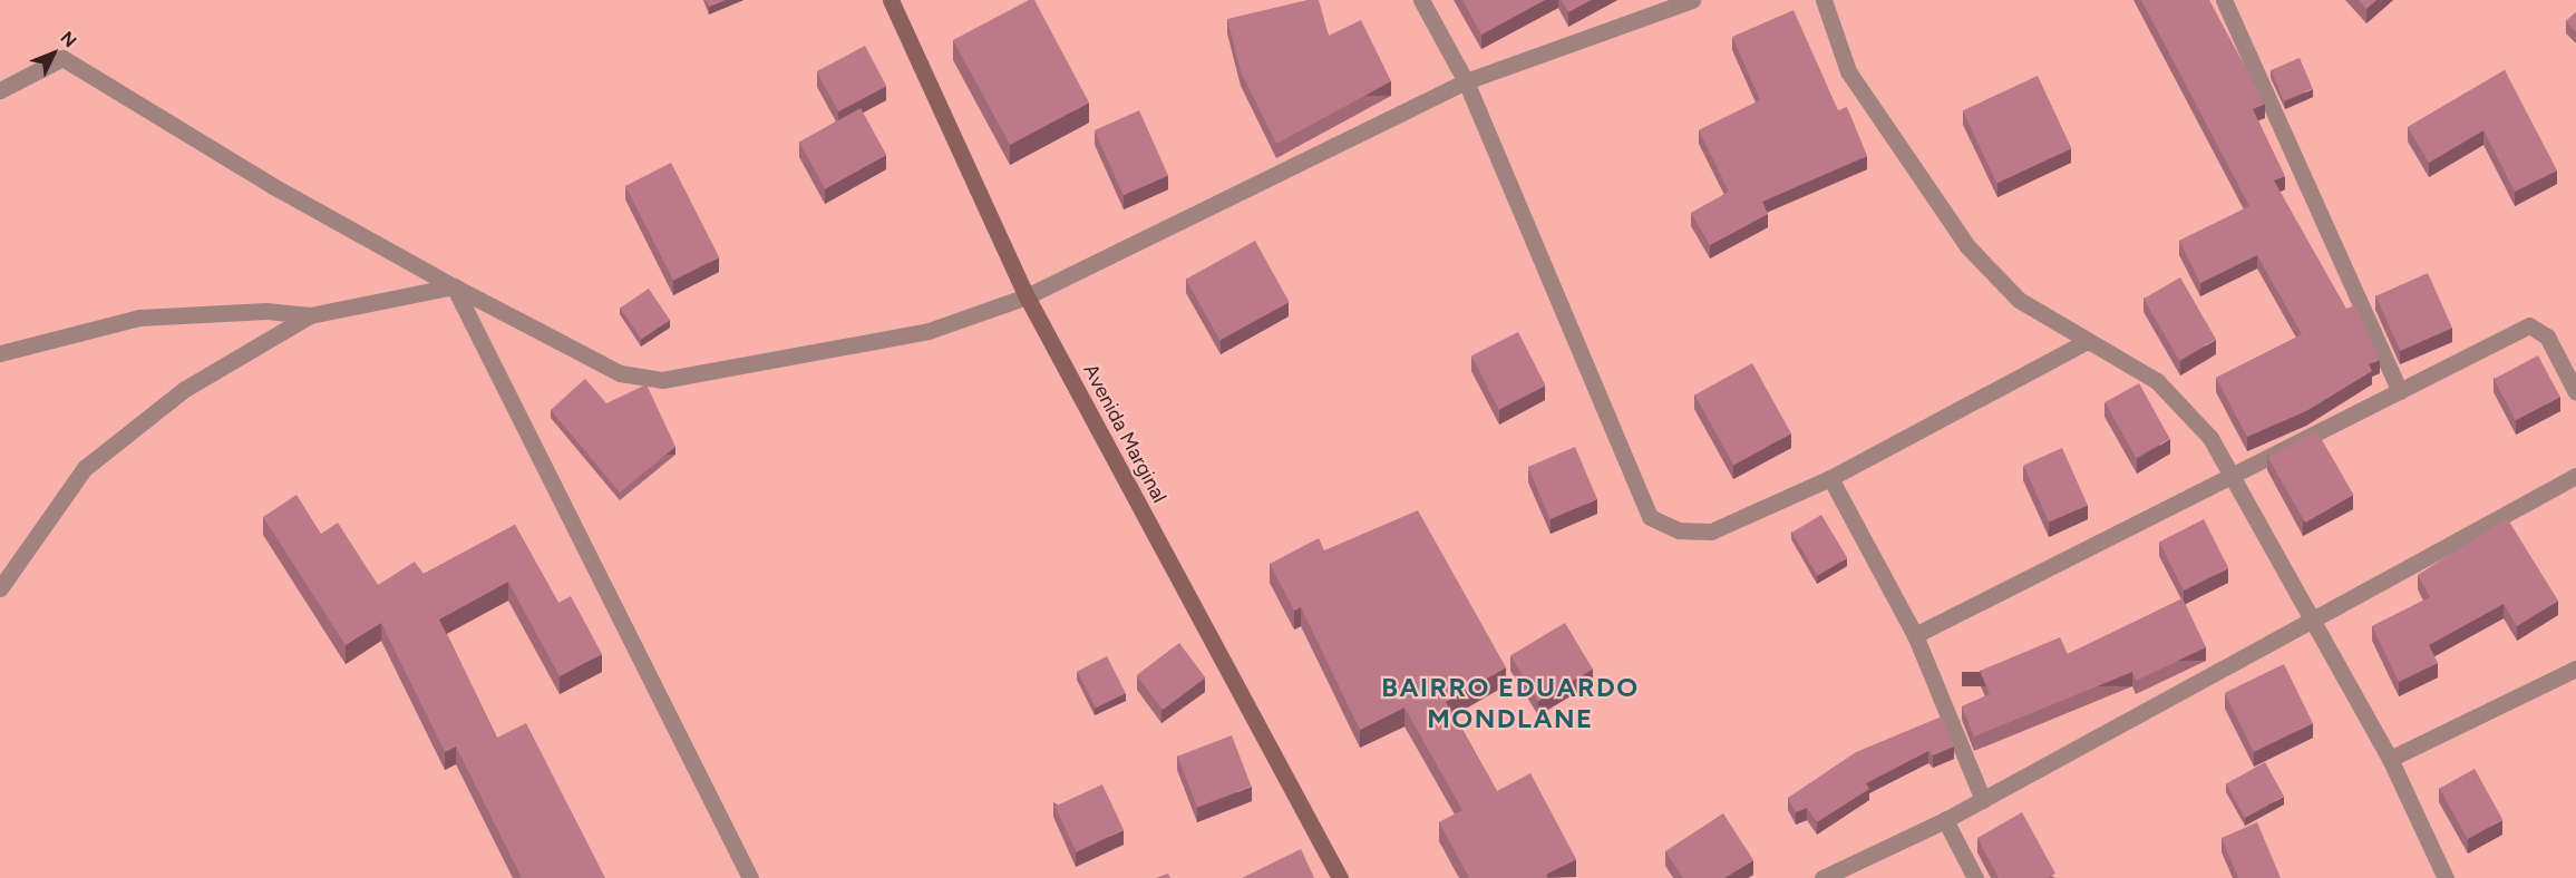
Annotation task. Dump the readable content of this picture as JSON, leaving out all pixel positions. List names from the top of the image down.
{
  "streets": {
    "street": ["Avenida Marginal"]
  },
  "districts": ["BAIRRO EDUARDO MONDLANE"],
  "north": "top right"
}
